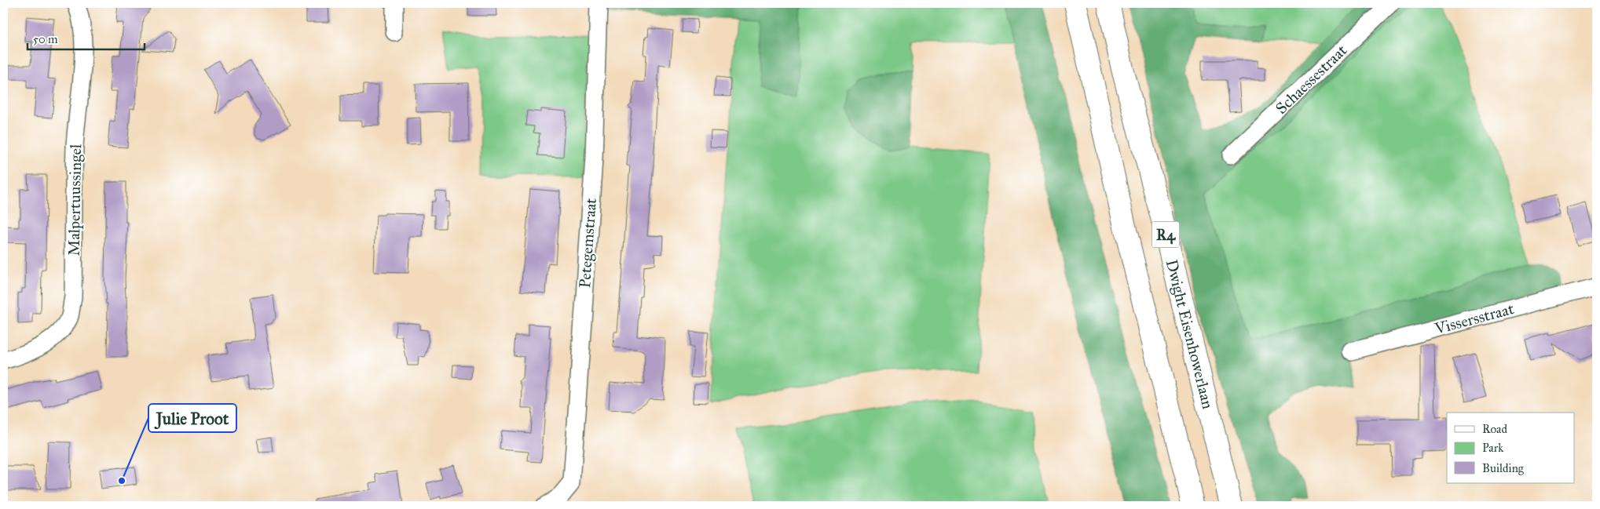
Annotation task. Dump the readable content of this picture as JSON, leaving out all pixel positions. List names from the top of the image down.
{
  "streets": {
    "highway": ["R4", "Dwight Eisenhowerlaan"],
    "street": [
      "Schaessestraat",
      "Malpertuussingel",
      "Petegemstraat",
      "Vissersstraat"
    ]
  },
  "places": ["Julie Proot"],
  "legend": ["Road", "Park", "Building"],
  "scale_bar": "50 m"
}
